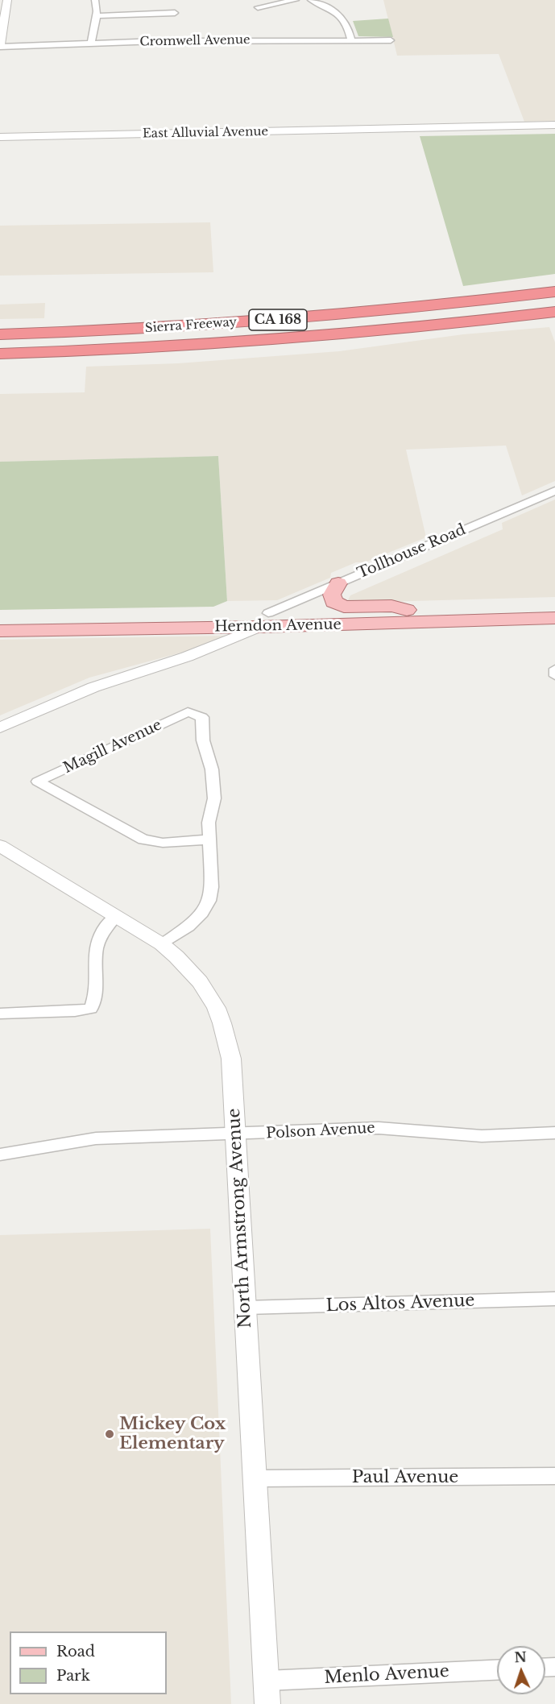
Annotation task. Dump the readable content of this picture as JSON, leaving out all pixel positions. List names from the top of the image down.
{
  "streets": {
    "highway": ["CA 168", "Sierra Freeway"],
    "main road": ["Herndon Avenue"],
    "street": [
      "Cromwell Avenue",
      "East Alluvial Avenue",
      "Tollhouse Road",
      "Magill Avenue",
      "Polson Avenue",
      "North Armstrong Avenue",
      "Los Altos Avenue",
      "Paul Avenue",
      "Menlo Avenue"
    ]
  },
  "crossings": [
    ["Tollhouse Road", "Herndon Avenue"],
    ["Polson Avenue", "North Armstrong Avenue"],
    ["North Armstrong Avenue", "Los Altos Avenue"],
    ["North Armstrong Avenue", "Paul Avenue"],
    ["North Armstrong Avenue", "Menlo Avenue"]
  ],
  "places": ["Mickey Cox Elementary"],
  "legend": ["Road", "Park"],
  "north": "top"
}
